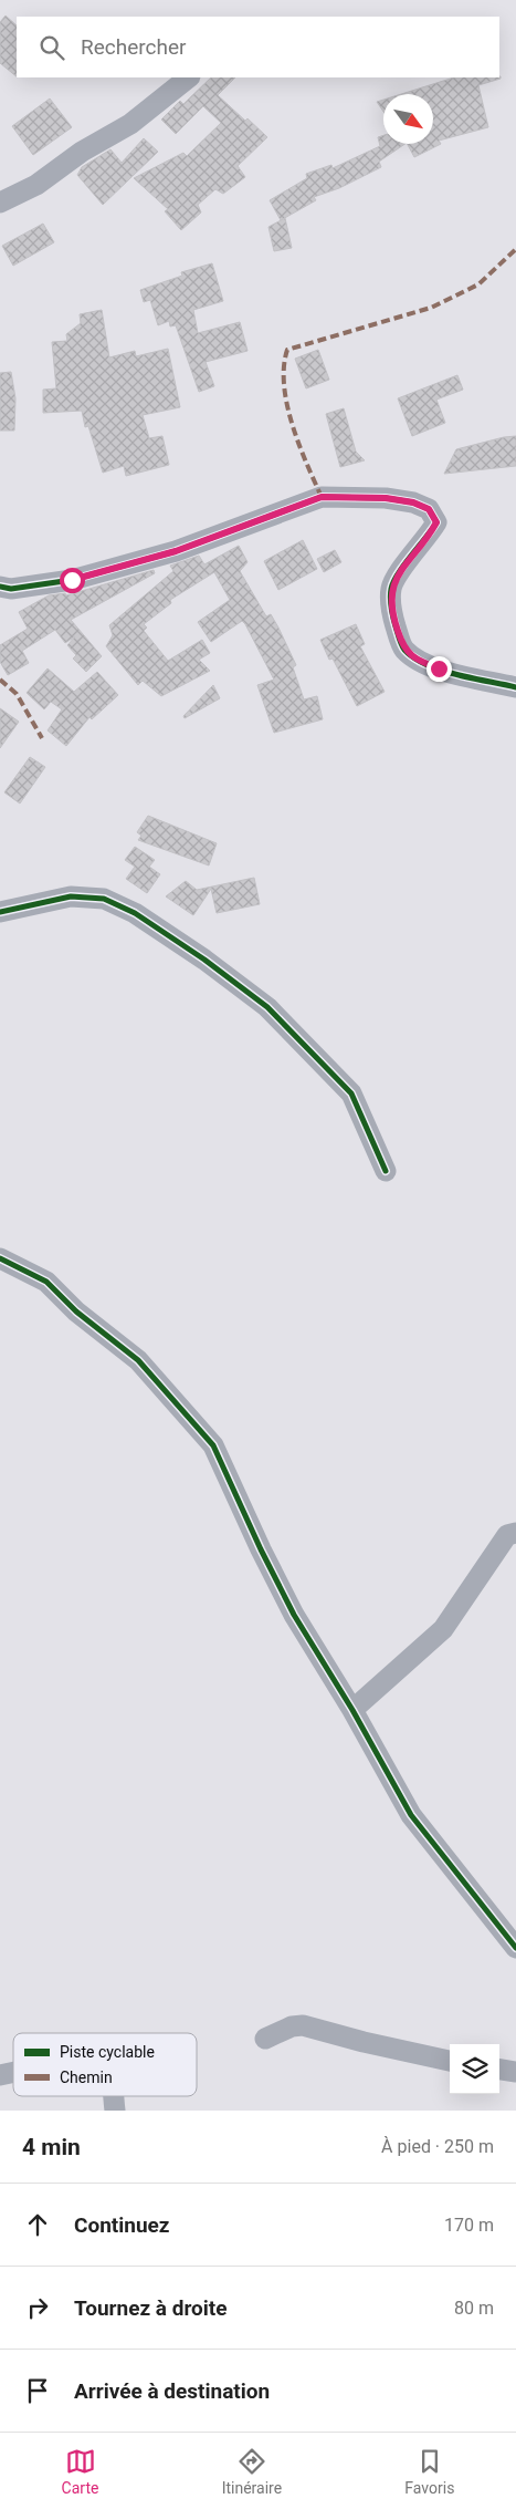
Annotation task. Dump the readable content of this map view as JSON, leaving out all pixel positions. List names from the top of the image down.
{
  "legend": ["Piste cyclable", "Chemin"],
  "north": "bottom right",
  "page": {
    "search": "Rechercher",
    "heading": ["4 min", "À pied · 250 m"],
    "list": [
      ["Continuez", "170 m"],
      ["Tournez à droite", "80 m"],
      "Arrivée à destination"
    ],
    "nav": ["Carte", "Itinéraire", "Favoris"]
  }
}
